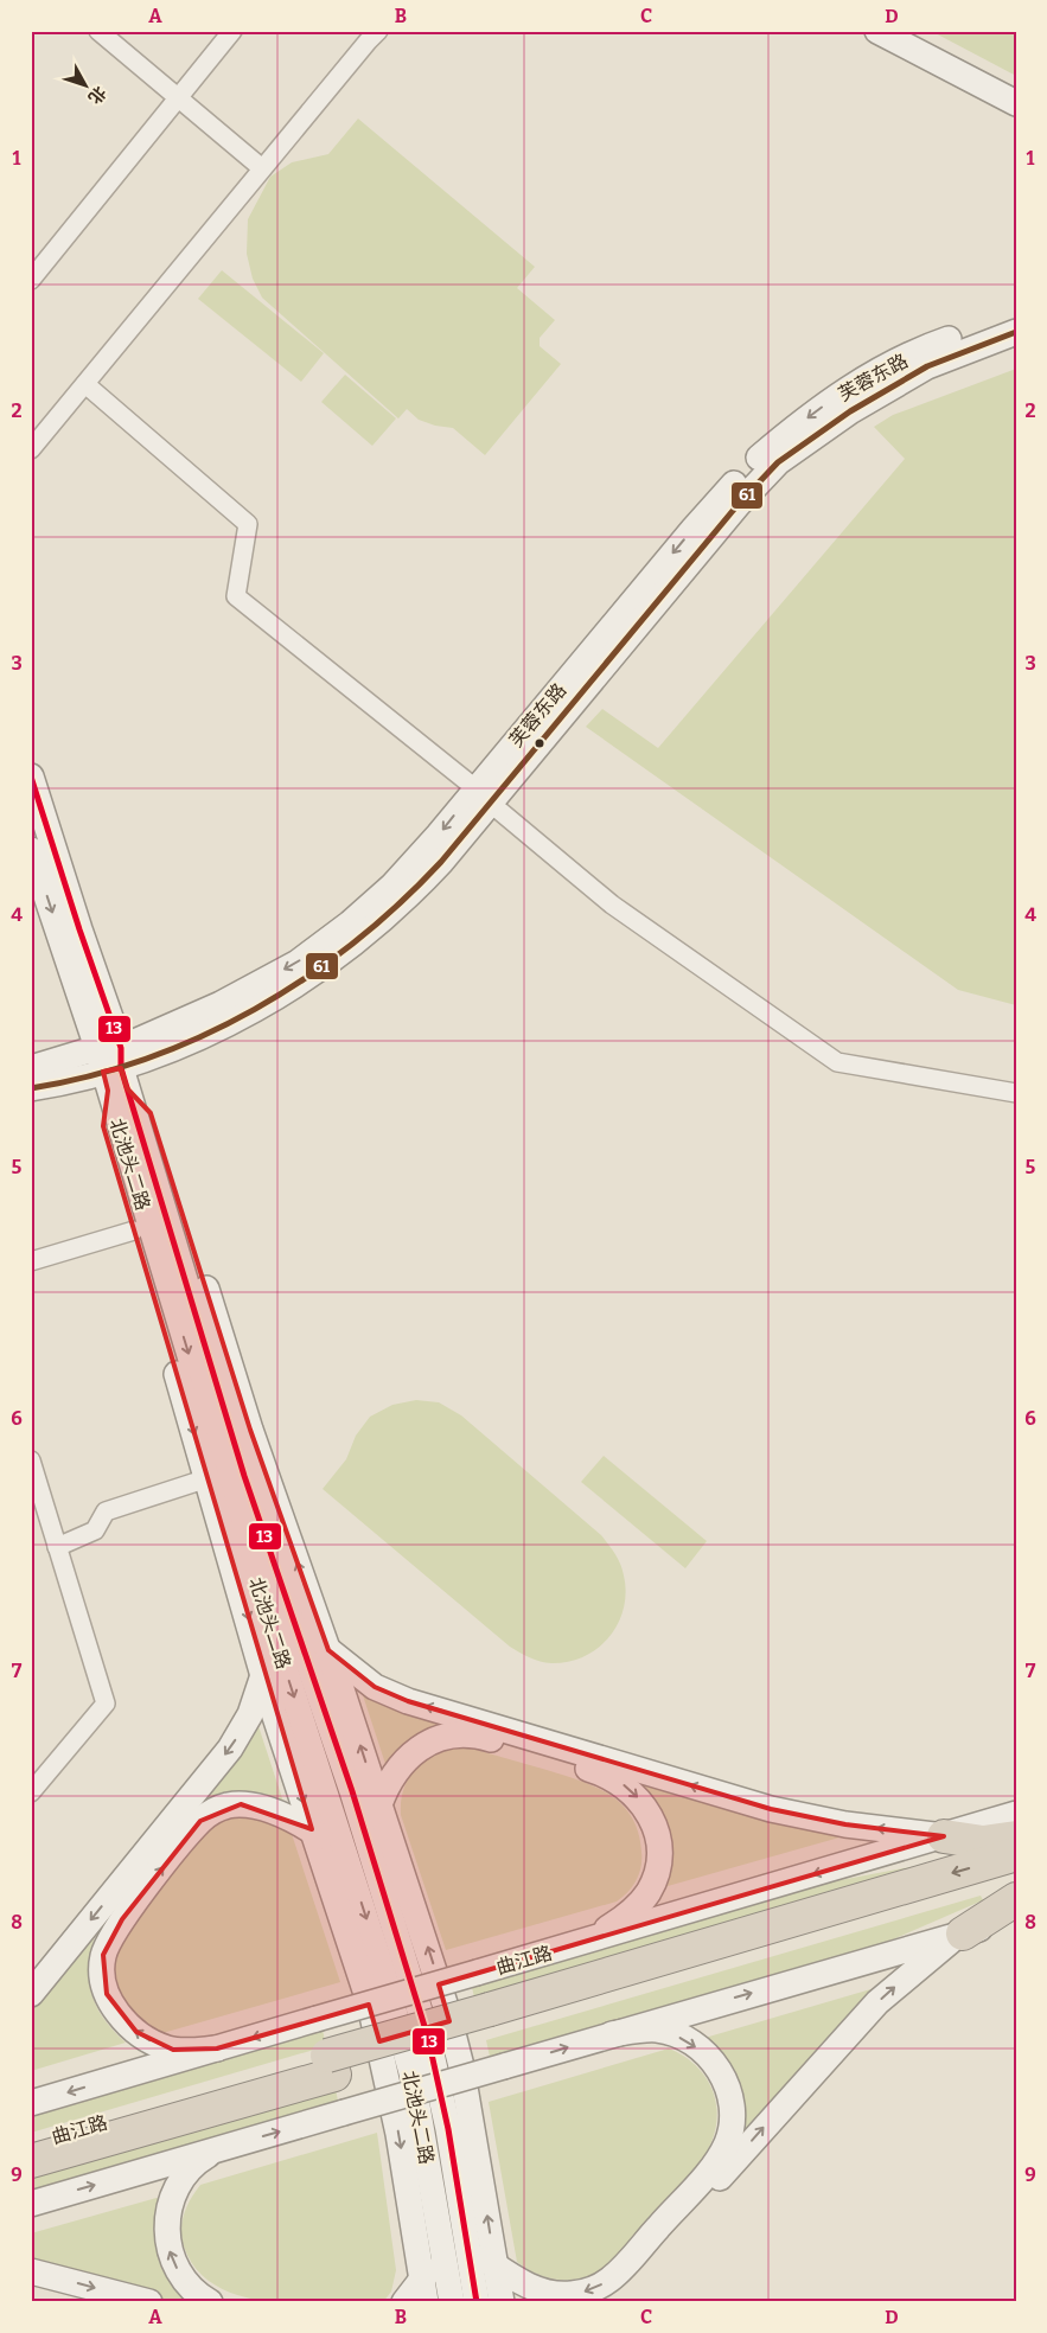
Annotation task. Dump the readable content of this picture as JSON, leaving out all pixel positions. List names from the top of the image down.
{
  "streets": {
    "highway": ["曲江路"],
    "main road": ["芙蓉东路", "北池头二路"]
  },
  "crossings": [
    ["芙蓉东路", "北池头二路"]
  ],
  "lines": ["transit line 61", "transit line 13"],
  "north": "bottom right",
  "grid": {
    "columns": [
      "A",
      "B",
      "C",
      "D"
    ],
    "rows": [
      "1",
      "2",
      "3",
      "4",
      "5",
      "6",
      "7",
      "8",
      "9"
    ]
  }
}
